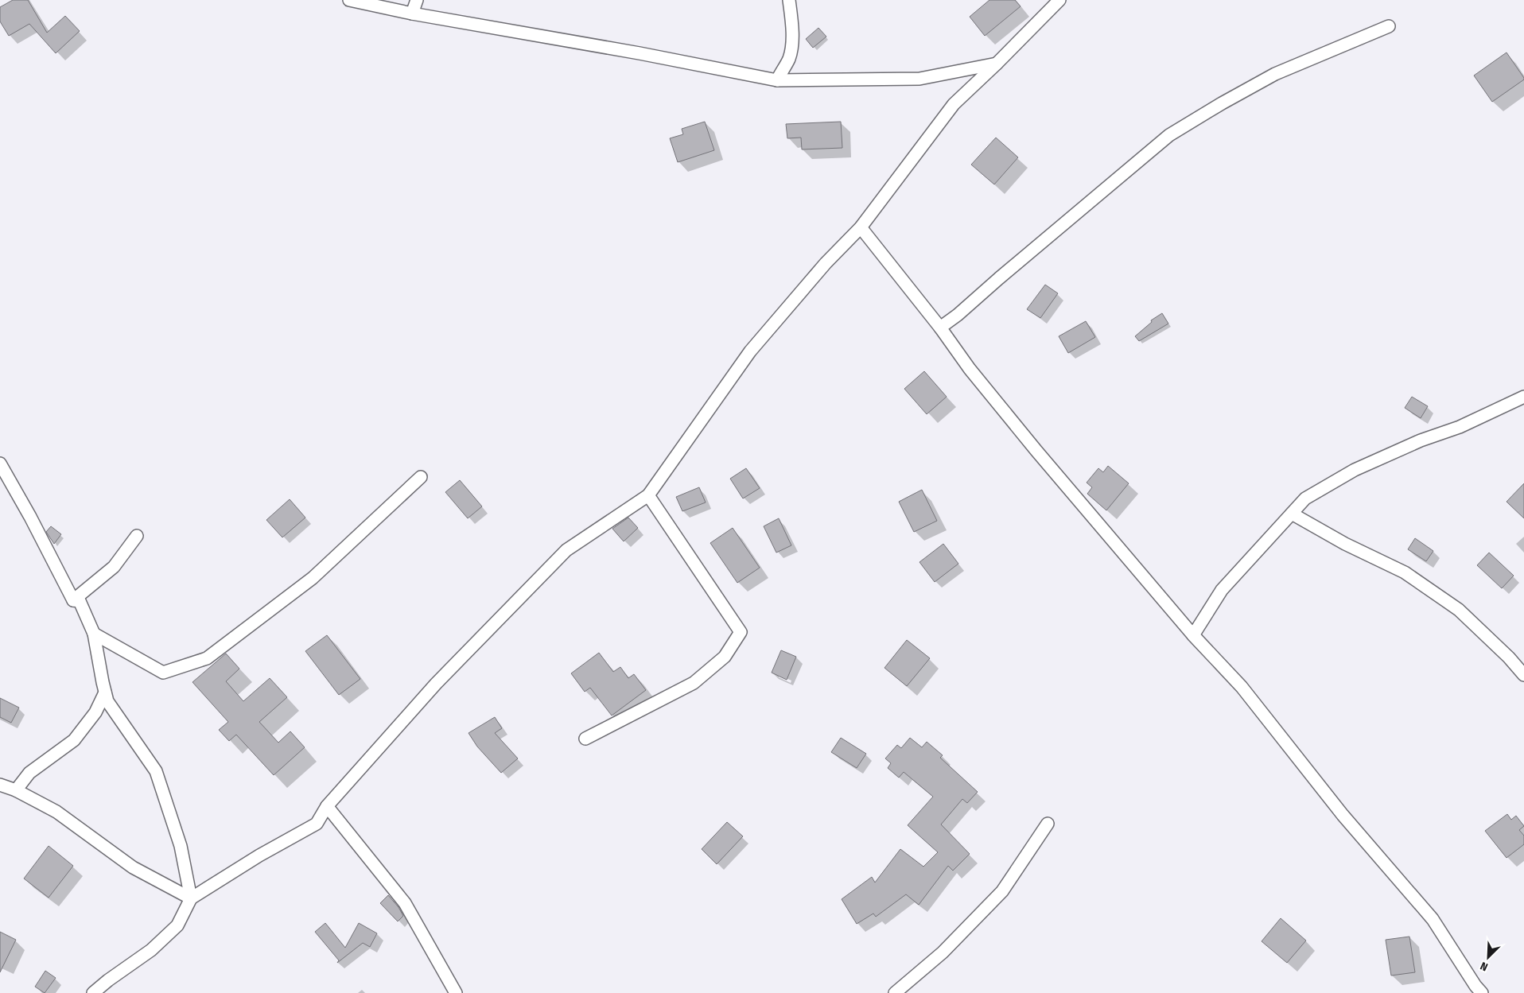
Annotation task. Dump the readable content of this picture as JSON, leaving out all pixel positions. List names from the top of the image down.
{
  "north": "bottom left"
}
